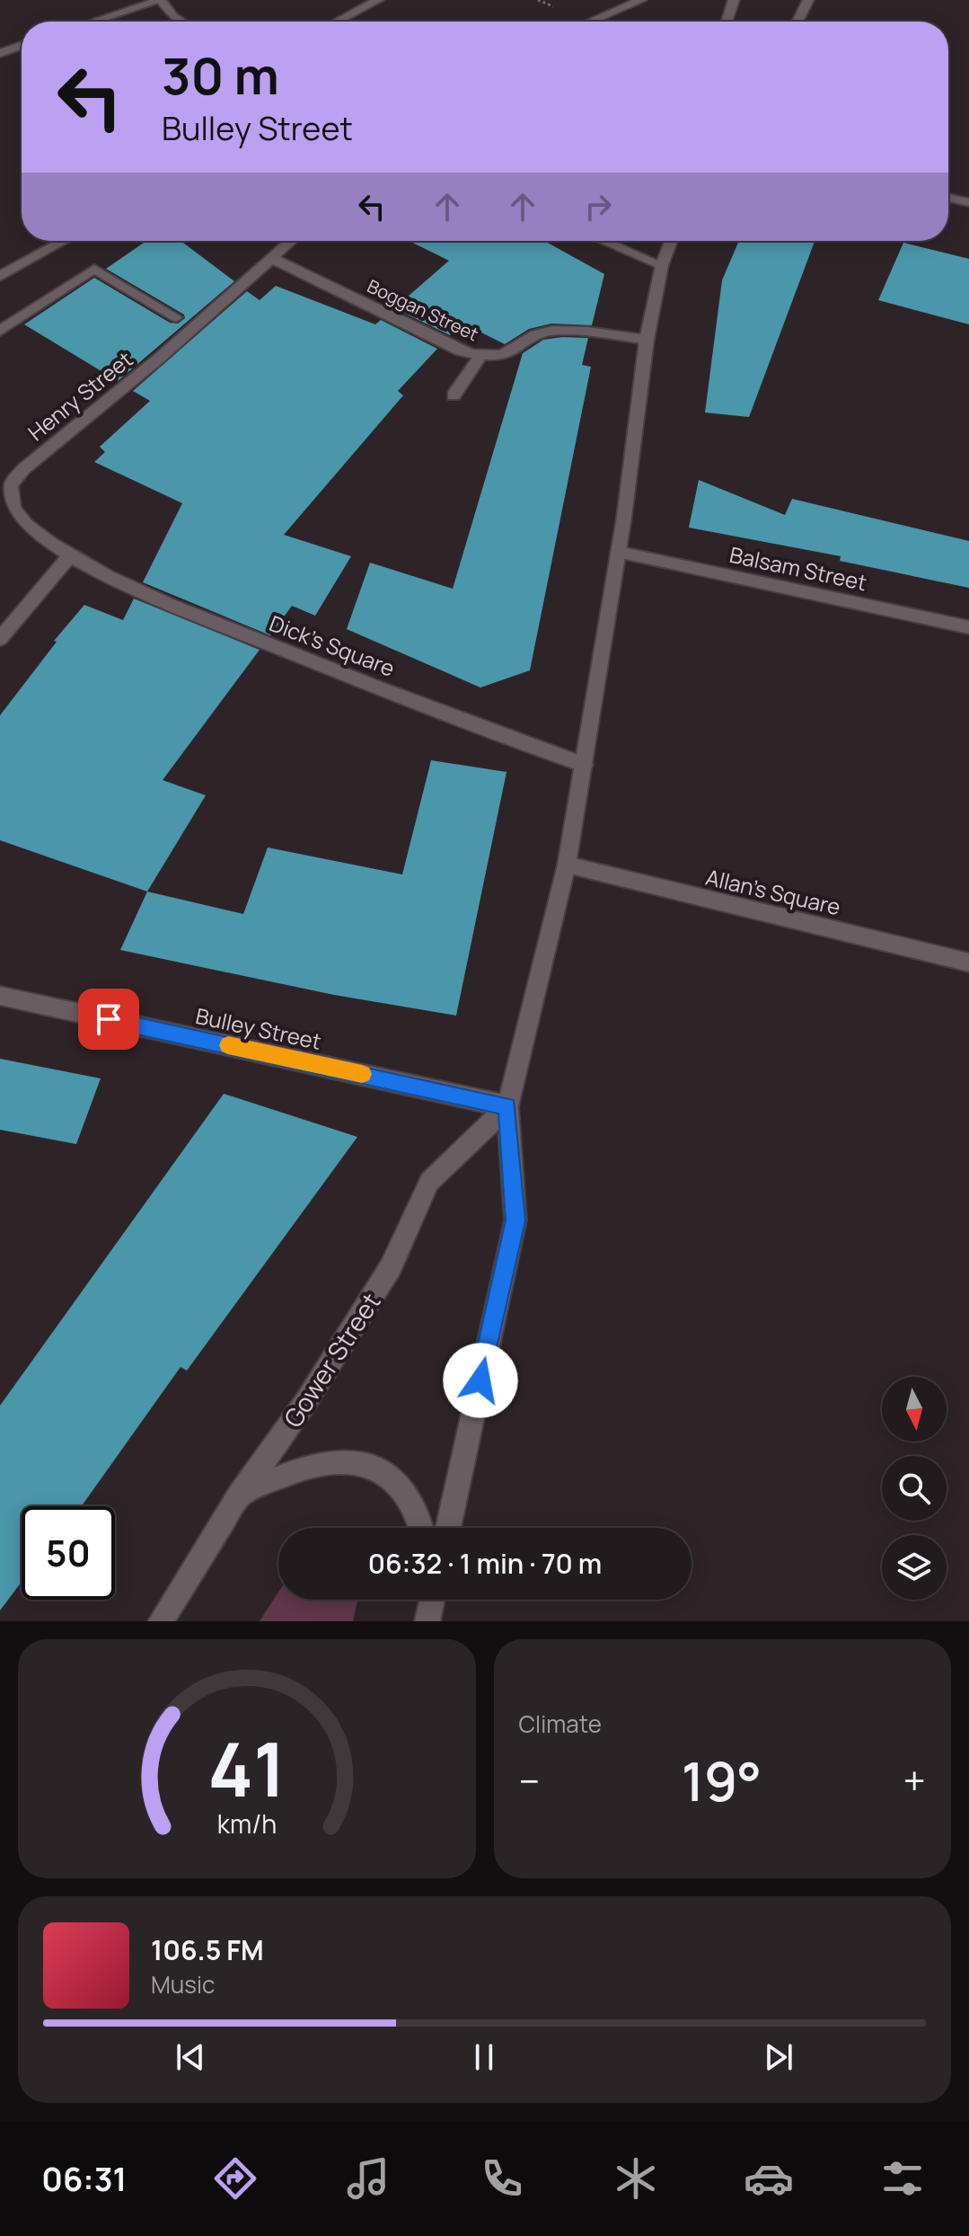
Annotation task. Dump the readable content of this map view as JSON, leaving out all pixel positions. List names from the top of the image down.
{
  "streets": {
    "street": [
      "Boggan Street",
      "Henry Street",
      "Balsam Street",
      "Dick's Square",
      "Allan's Square",
      "Bulley Street",
      "Gower Street"
    ]
  },
  "crossings": [
    ["Boggan Street", "Henry Street"],
    ["Henry Street", "Dick's Square"],
    ["Bulley Street", "Gower Street"]
  ],
  "north": "bottom",
  "page": {
    "turn": ["30 m", "Bulley Street"],
    "limit": "50",
    "trip": "06:32 · 1 min · 70 m",
    "tile": "Climate",
    "heat": ["−", "19°", "+"],
    "song": ["106.5 FM", "Music"],
    "tabs": "06:31",
    "gauge": ["41", "km/h"]
  }
}
